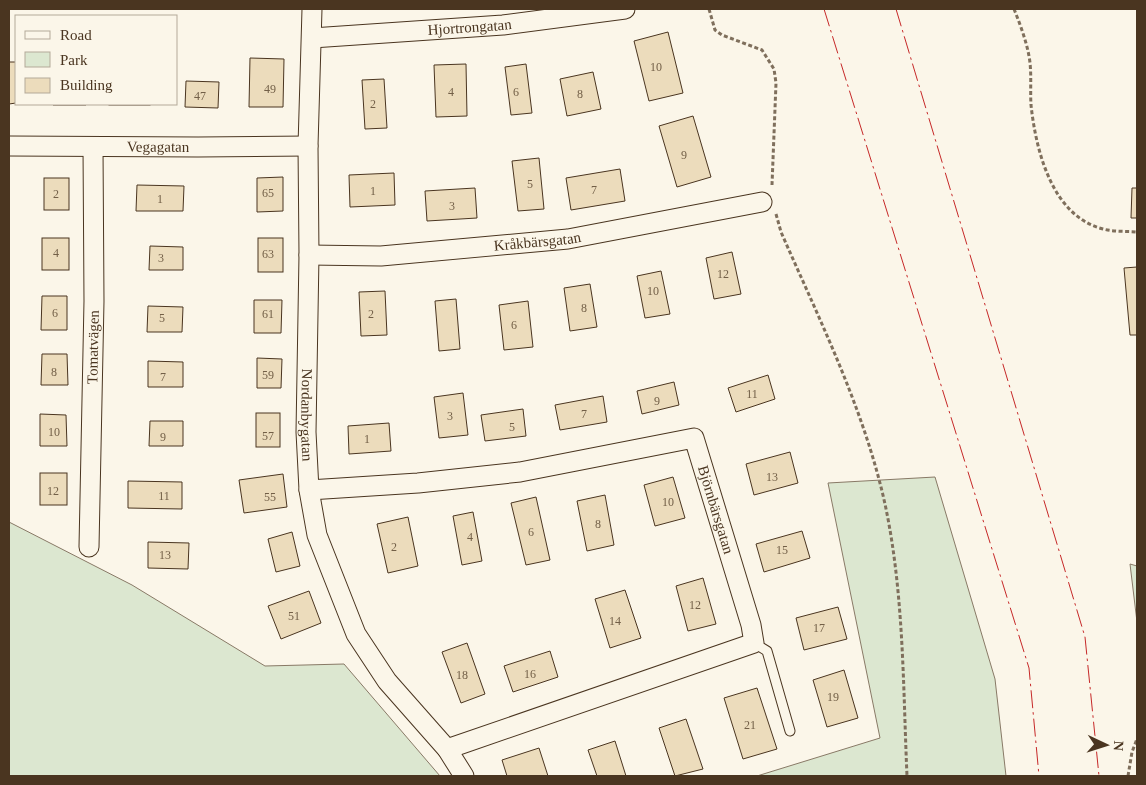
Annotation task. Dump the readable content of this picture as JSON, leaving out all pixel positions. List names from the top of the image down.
{
  "streets": {
    "street": [
      "Hjortrongatan",
      "Vegagatan",
      "Kråkbärsgatan",
      "Tomatvägen",
      "Nordanbygatan",
      "Björnbärsgatan"
    ]
  },
  "crossings": [
    ["Hjortrongatan", "Nordanbygatan"],
    ["Vegagatan", "Tomatvägen"],
    ["Vegagatan", "Nordanbygatan"],
    ["Kråkbärsgatan", "Nordanbygatan"],
    ["Nordanbygatan", "Björnbärsgatan"]
  ],
  "house_numbers": [
    "10",
    "49",
    "4",
    "6",
    "8",
    "47",
    "2",
    "9",
    "5",
    "7",
    "1",
    "65",
    "2",
    "1",
    "3",
    "4",
    "63",
    "3",
    "12",
    "10",
    "8",
    "6",
    "61",
    "2",
    "5",
    "6",
    "8",
    "59",
    "7",
    "11",
    "9",
    "7",
    "3",
    "5",
    "10",
    "57",
    "9",
    "1",
    "13",
    "12",
    "11",
    "55",
    "10",
    "8",
    "6",
    "4",
    "2",
    "15",
    "13",
    "12",
    "51",
    "14",
    "17",
    "16",
    "18",
    "19",
    "21"
  ],
  "legend": ["Road", "Park", "Building"],
  "north": "right"
}
